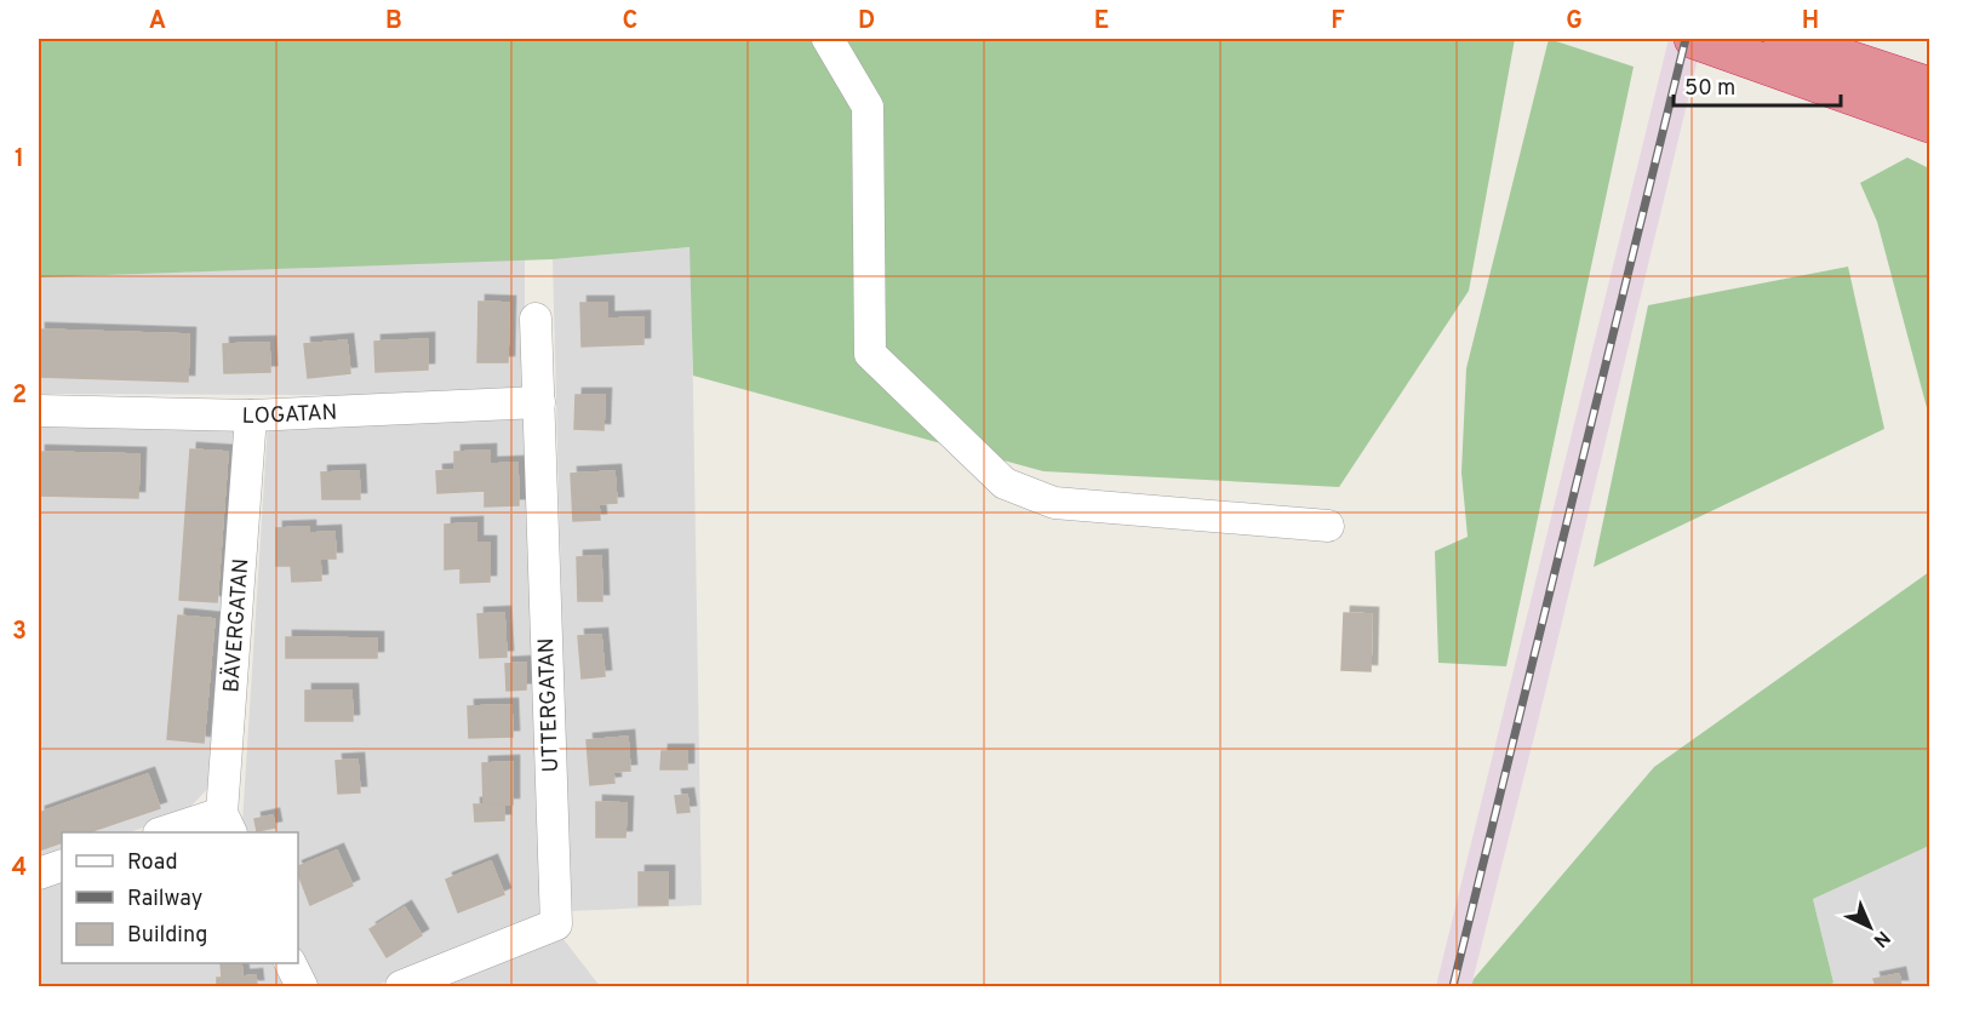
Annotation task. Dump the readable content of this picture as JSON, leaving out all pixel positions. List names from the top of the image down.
{
  "streets": {
    "street": ["LOGATAN", "BÄVERGATAN", "UTTERGATAN"]
  },
  "crossings": [
    ["LOGATAN", "BÄVERGATAN"],
    ["LOGATAN", "UTTERGATAN"]
  ],
  "legend": ["Road", "Railway", "Building"],
  "scale_bar": "50 m",
  "north": "bottom right",
  "grid": {
    "columns": [
      "A",
      "B",
      "C",
      "D",
      "E",
      "F",
      "G",
      "H"
    ],
    "rows": [
      "1",
      "2",
      "3",
      "4"
    ]
  }
}
